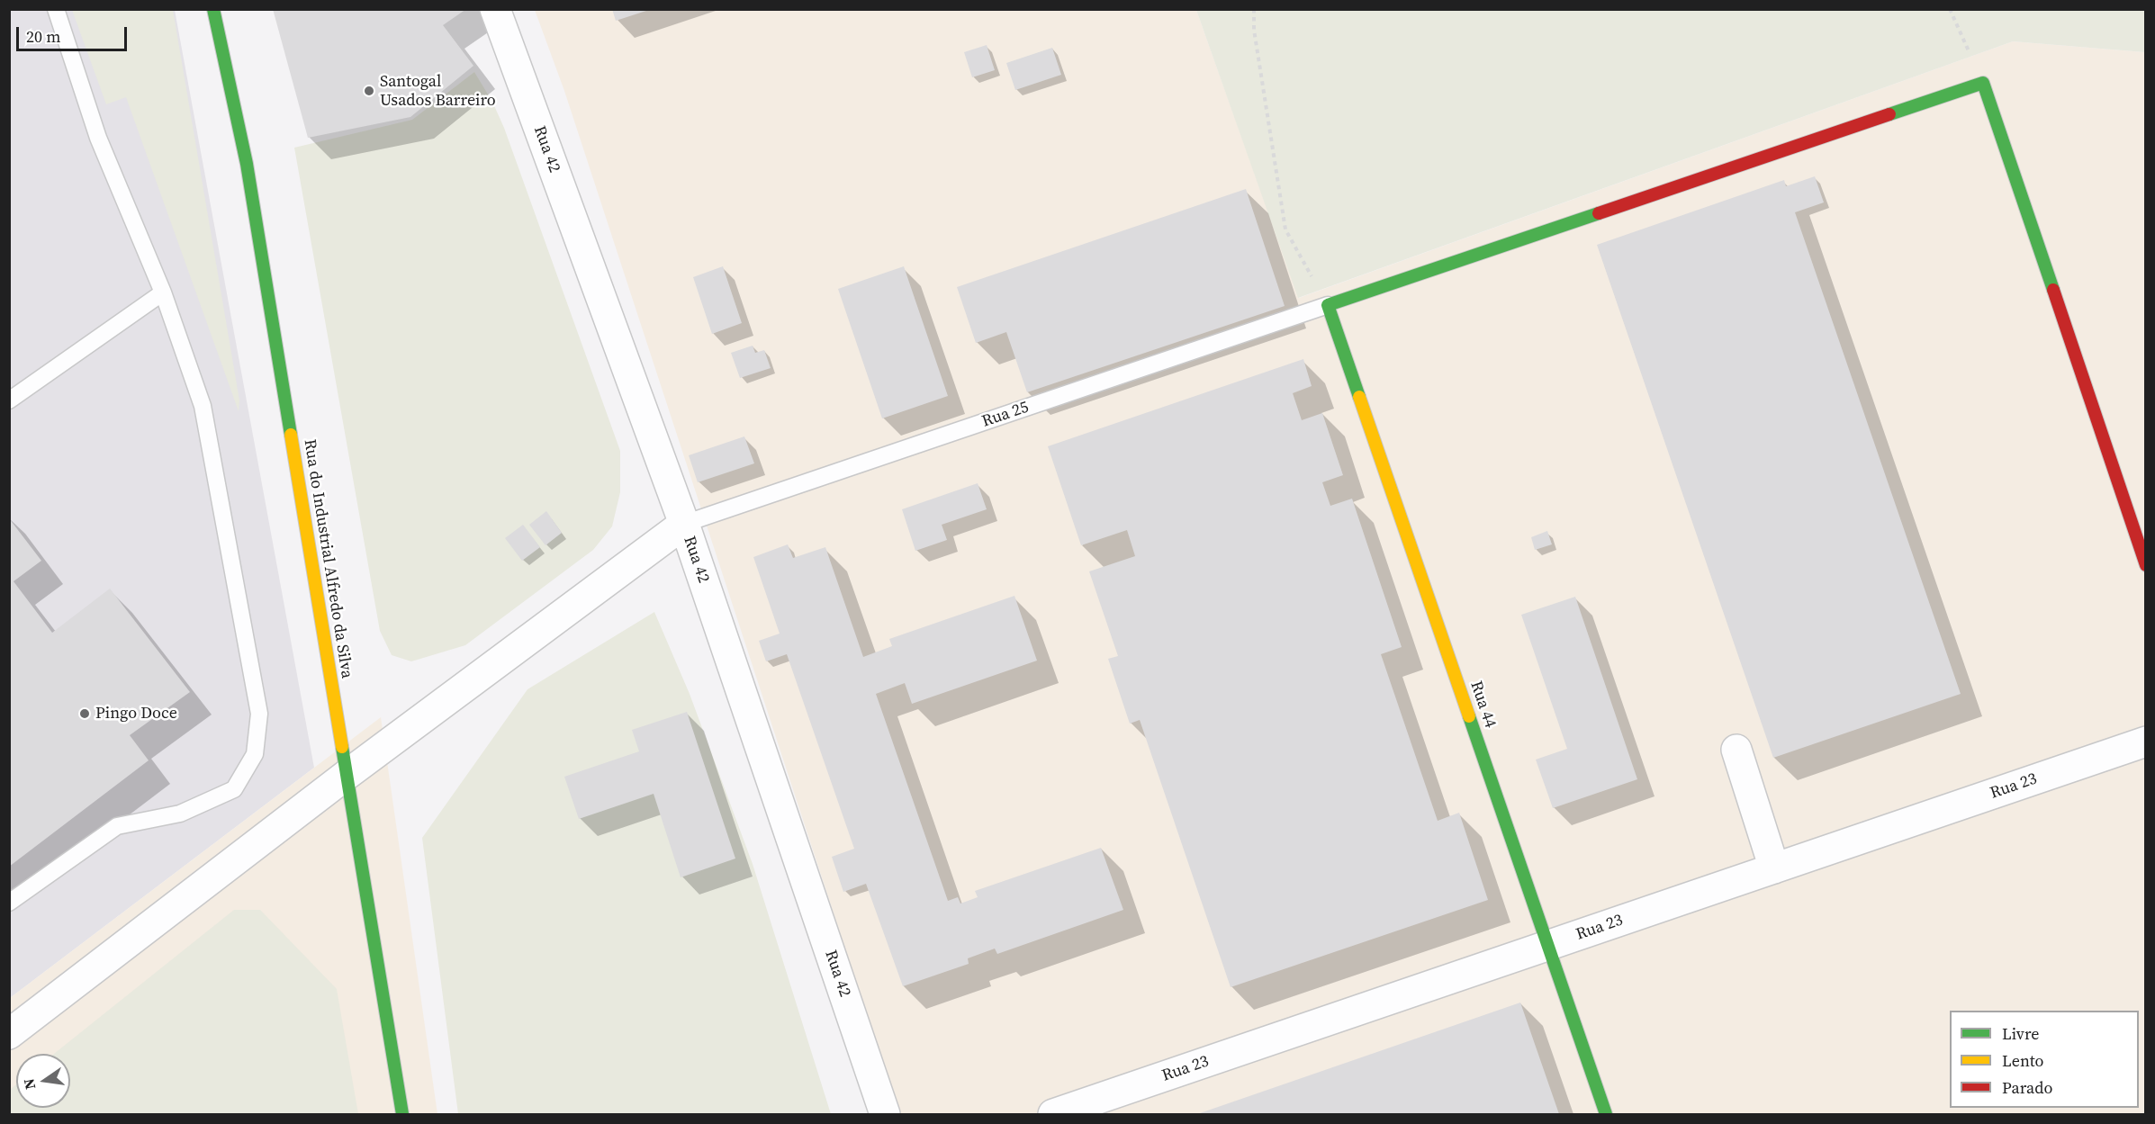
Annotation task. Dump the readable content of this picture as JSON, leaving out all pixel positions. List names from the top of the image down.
{
  "streets": {
    "street": [
      "Rua 42",
      "Rua do Industrial Alfredo da Silva",
      "Rua 44",
      "Rua 23"
    ],
    "lane": ["Rua 25"]
  },
  "crossings": [
    ["Rua 42", "Rua 25"],
    ["Rua 25", "Rua 44"],
    ["Rua 44", "Rua 23"]
  ],
  "places": ["Santogal Usados Barreiro", "Pingo Doce"],
  "legend": ["Livre", "Lento", "Parado"],
  "scale_bar": "20 m",
  "north": "left"
}
